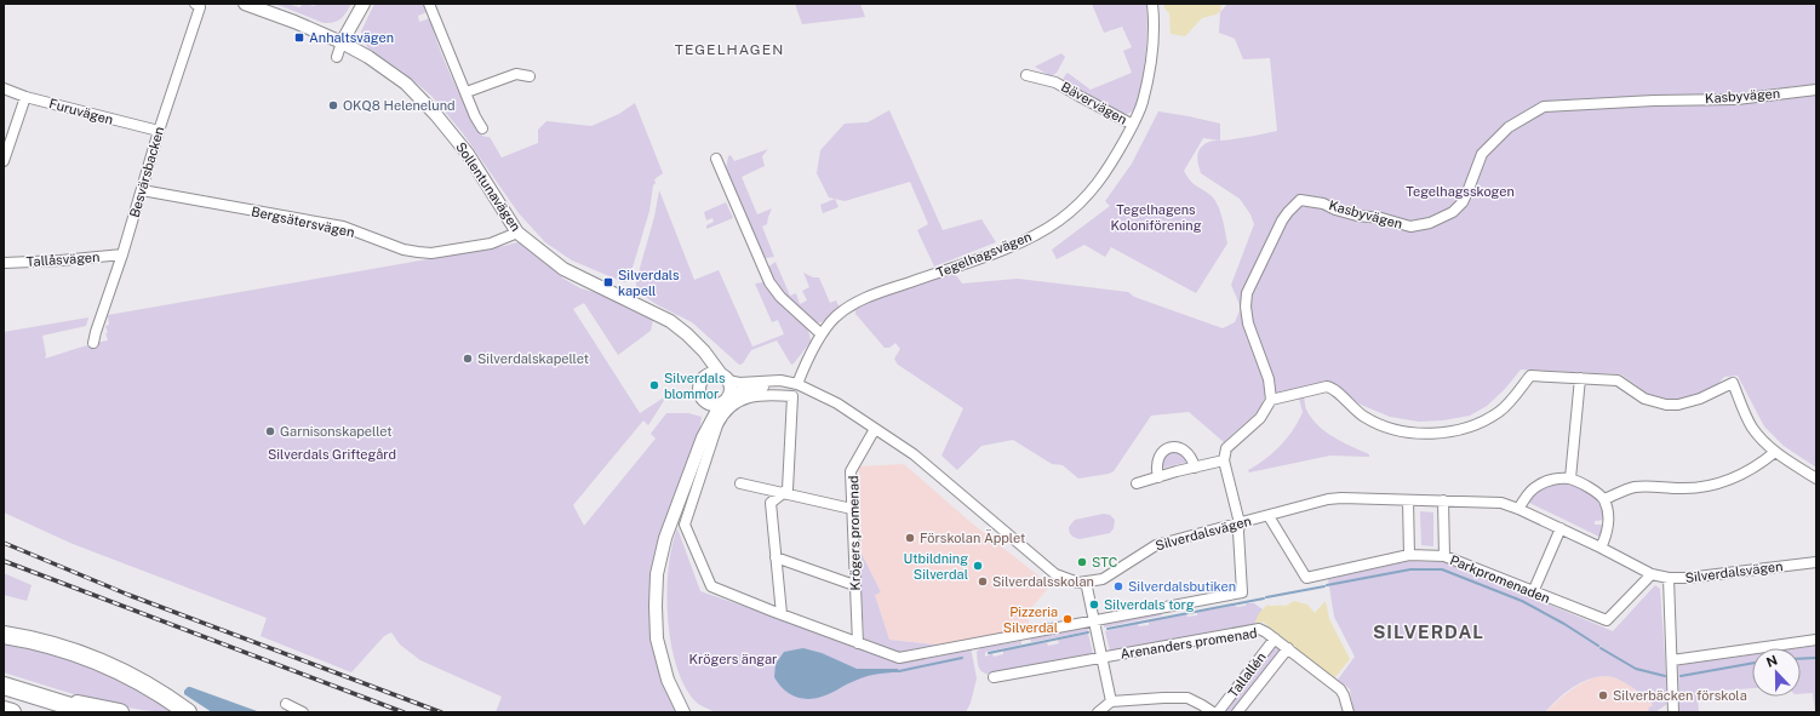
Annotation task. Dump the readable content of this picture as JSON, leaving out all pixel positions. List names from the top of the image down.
{
  "streets": {
    "street": [
      "Kasbyvägen",
      "Bävervägen",
      "Furuvägen",
      "Besvärsbacken",
      "Sollentunavägen",
      "Bergsätersvägen",
      "Tegelhagsvägen",
      "Tallåsvägen",
      "Krögers promenad",
      "Silverdalsvägen",
      "Parkpromenaden",
      "Arenanders promenad",
      "Tallallén"
    ]
  },
  "crossings": [
    ["Bävervägen", "Tegelhagsvägen"],
    ["Furuvägen", "Besvärsbacken"],
    ["Besvärsbacken", "Bergsätersvägen"],
    ["Besvärsbacken", "Tallåsvägen"],
    ["Sollentunavägen", "Bergsätersvägen"],
    ["Sollentunavägen", "Silverdalsvägen"],
    ["Tegelhagsvägen", "Silverdalsvägen"],
    ["Krögers promenad", "Silverdalsvägen"],
    ["Silverdalsvägen", "Parkpromenaden"],
    ["Arenanders promenad", "Tallallén"]
  ],
  "districts": ["TEGELHAGEN", "SILVERDAL"],
  "parks": [
    "Tegelhagsskogen",
    "Tegelhagens Koloniförening",
    "Silverdals Griftegård",
    "Krögers ängar"
  ],
  "places": {
    "transit": ["Anhaltsvägen", "Silverdals kapell"],
    "other": [
      "OKQ8 Helenelund",
      "Silverdalskapellet",
      "Silverdals blommor",
      "Garnisonskapellet",
      "Förskolan Äpplet",
      "STC",
      "Utbildning Silverdal",
      "Silverdalsskolan",
      "Silverdalsbutiken",
      "Silverdals torg",
      "Pizzeria Silverdal",
      "Silverbäcken förskola"
    ]
  },
  "north": "top"
}
